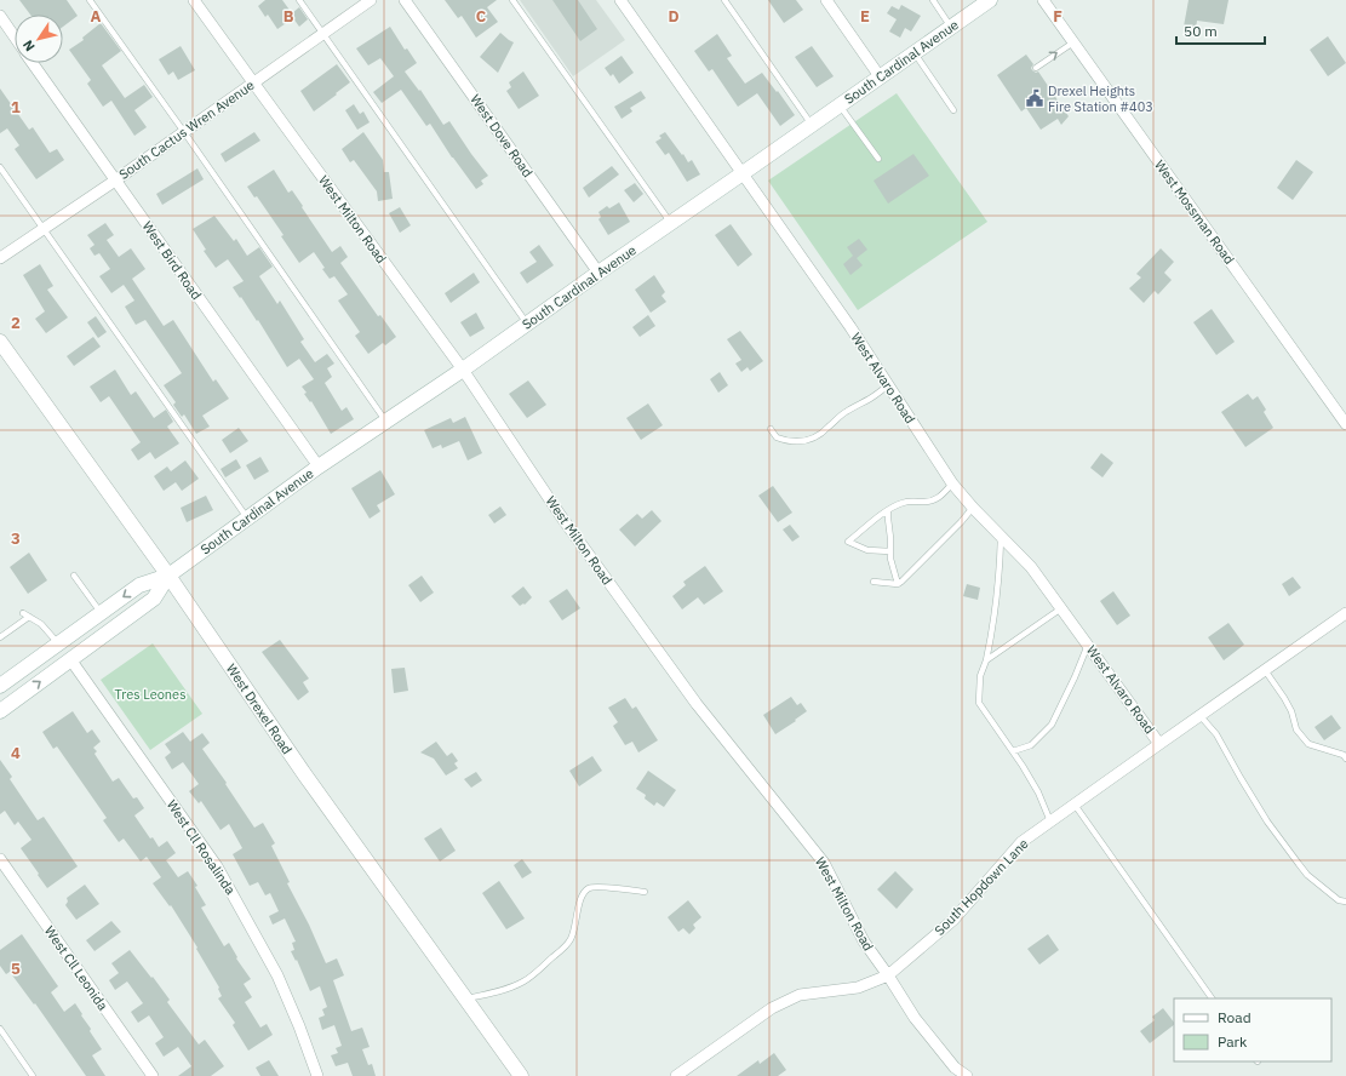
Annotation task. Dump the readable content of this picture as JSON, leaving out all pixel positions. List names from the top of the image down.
{
  "streets": {
    "main road": ["South Cardinal Avenue", "West Drexel Road"],
    "street": [
      "South Cactus Wren Avenue",
      "West Dove Road",
      "West Mossman Road",
      "West Milton Road",
      "West Bird Road",
      "West Alvaro Road",
      "West Cll Rosalinda",
      "South Hopdown Lane",
      "West Cll Leonida"
    ]
  },
  "crossings": [
    ["South Cardinal Avenue", "West Dove Road"],
    ["South Cardinal Avenue", "West Milton Road"],
    ["South Cardinal Avenue", "West Bird Road"],
    ["South Cardinal Avenue", "West Alvaro Road"],
    ["South Cardinal Avenue", "West Drexel Road"],
    ["South Cardinal Avenue", "West Cll Rosalinda"],
    ["South Cactus Wren Avenue", "West Milton Road"],
    ["South Cactus Wren Avenue", "West Bird Road"],
    ["West Milton Road", "South Hopdown Lane"],
    ["West Alvaro Road", "South Hopdown Lane"]
  ],
  "parks": ["Tres Leones"],
  "places": {
    "public building": ["Drexel Heights Fire Station #403"]
  },
  "legend": ["Road", "Park"],
  "scale_bar": "50 m",
  "north": "bottom left",
  "grid": {
    "columns": [
      "A",
      "B",
      "C",
      "D",
      "E",
      "F"
    ],
    "rows": [
      "1",
      "2",
      "3",
      "4",
      "5"
    ]
  }
}
